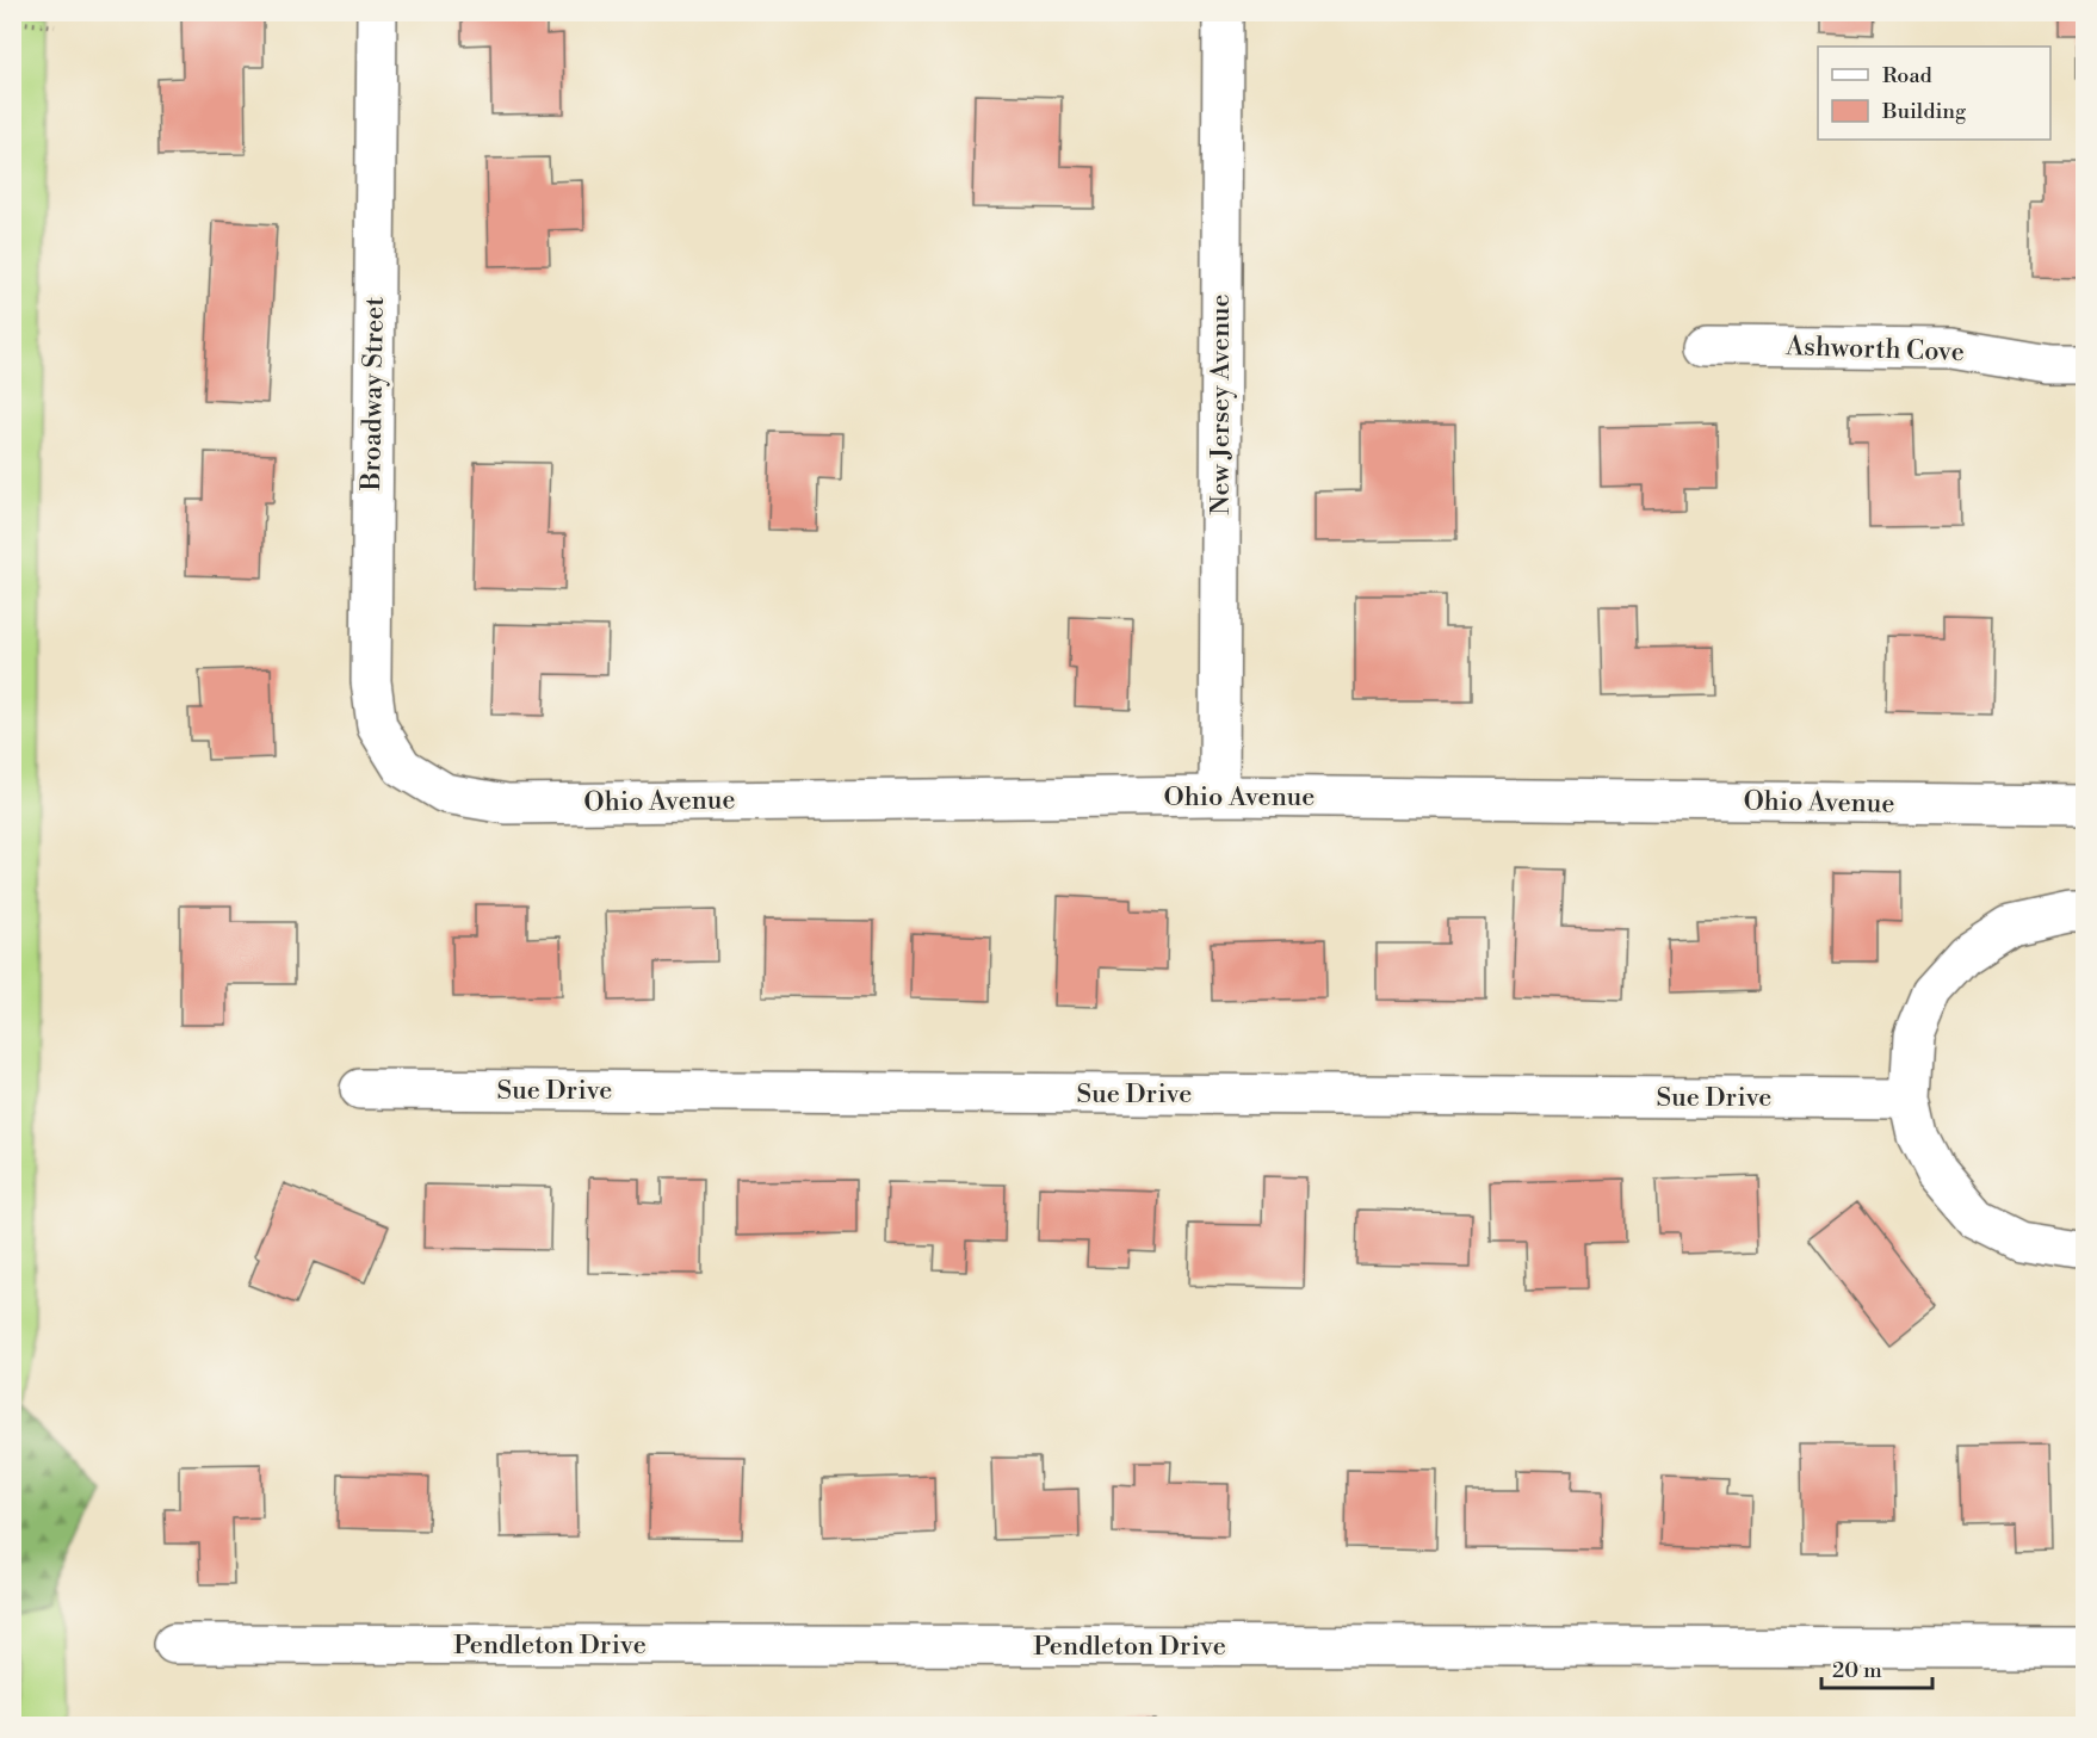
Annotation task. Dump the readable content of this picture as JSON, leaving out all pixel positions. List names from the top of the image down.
{
  "streets": {
    "street": [
      "Ashworth Cove",
      "Broadway Street",
      "New Jersey Avenue",
      "Ohio Avenue",
      "Sue Drive",
      "Pendleton Drive"
    ]
  },
  "crossings": [
    ["Broadway Street", "Ohio Avenue"],
    ["New Jersey Avenue", "Ohio Avenue"]
  ],
  "legend": ["Road", "Building"],
  "scale_bar": "20 m"
}
